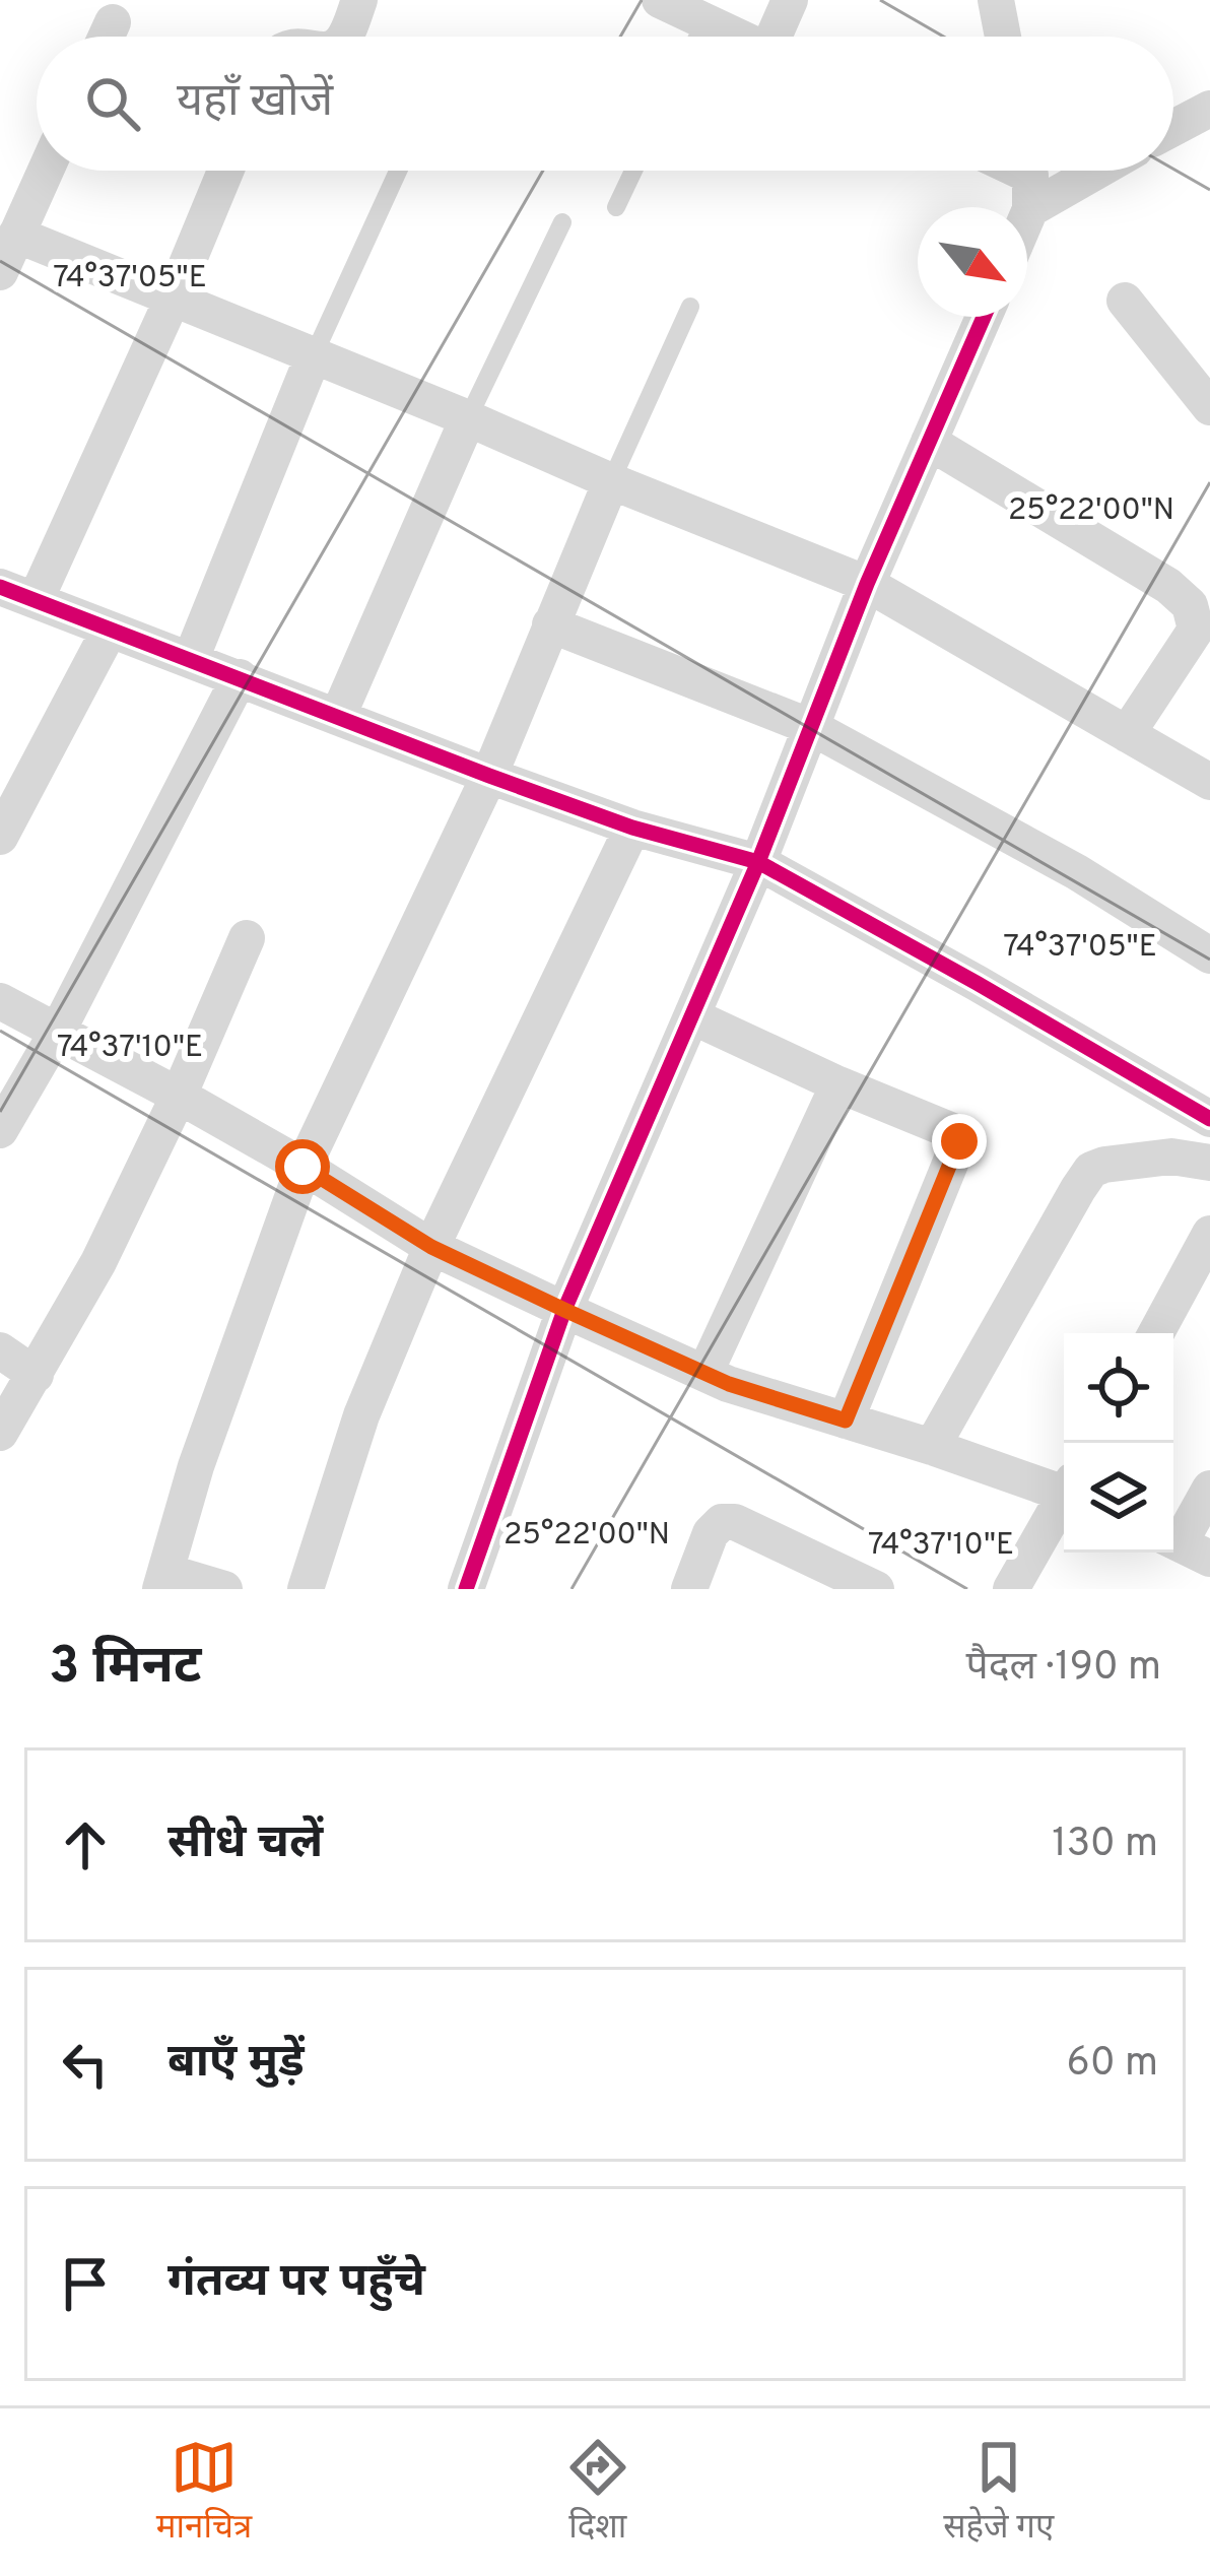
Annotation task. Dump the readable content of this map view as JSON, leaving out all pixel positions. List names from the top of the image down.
{
  "north": "bottom right",
  "page": {
    "search": "यहाँ खोजें",
    "heading": ["3 मिनट", "पैदल · 190 m"],
    "list": [
      ["सीधे चलें", "130 m"],
      ["बाएँ मुड़ें", "60 m"],
      "गंतव्य पर पहुँचे"
    ],
    "nav": ["मानचित्र", "दिशा", "सहेजे गए"]
  },
  "coordinates": ["74°37'05\"E", "25°22'00\"N", "74°37'10\"E"]
}
